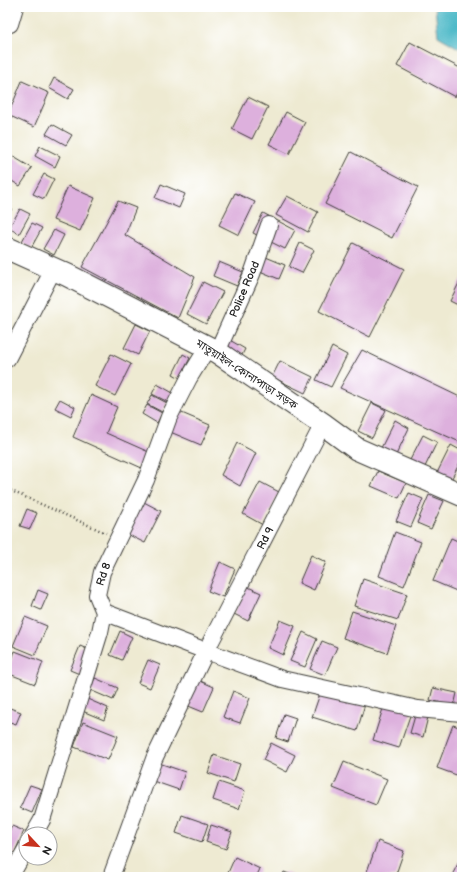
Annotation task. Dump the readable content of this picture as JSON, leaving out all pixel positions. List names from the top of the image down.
{
  "streets": {
    "main road": ["মাতুয়াইল-কোনাপাড়া সড়ক"],
    "street": ["Police Road", "Rd 9", "Rd 8"]
  },
  "crossings": [
    ["Police Road", "মাতুয়াইল-কোনাপাড়া সড়ক"],
    ["Police Road", "Rd 8"],
    ["মাতুয়াইল-কোনাপাড়া সড়ক", "Rd 9"],
    ["মাতুয়াইল-কোনাপাড়া সড়ক", "Rd 8"]
  ],
  "north": "bottom right"
}
